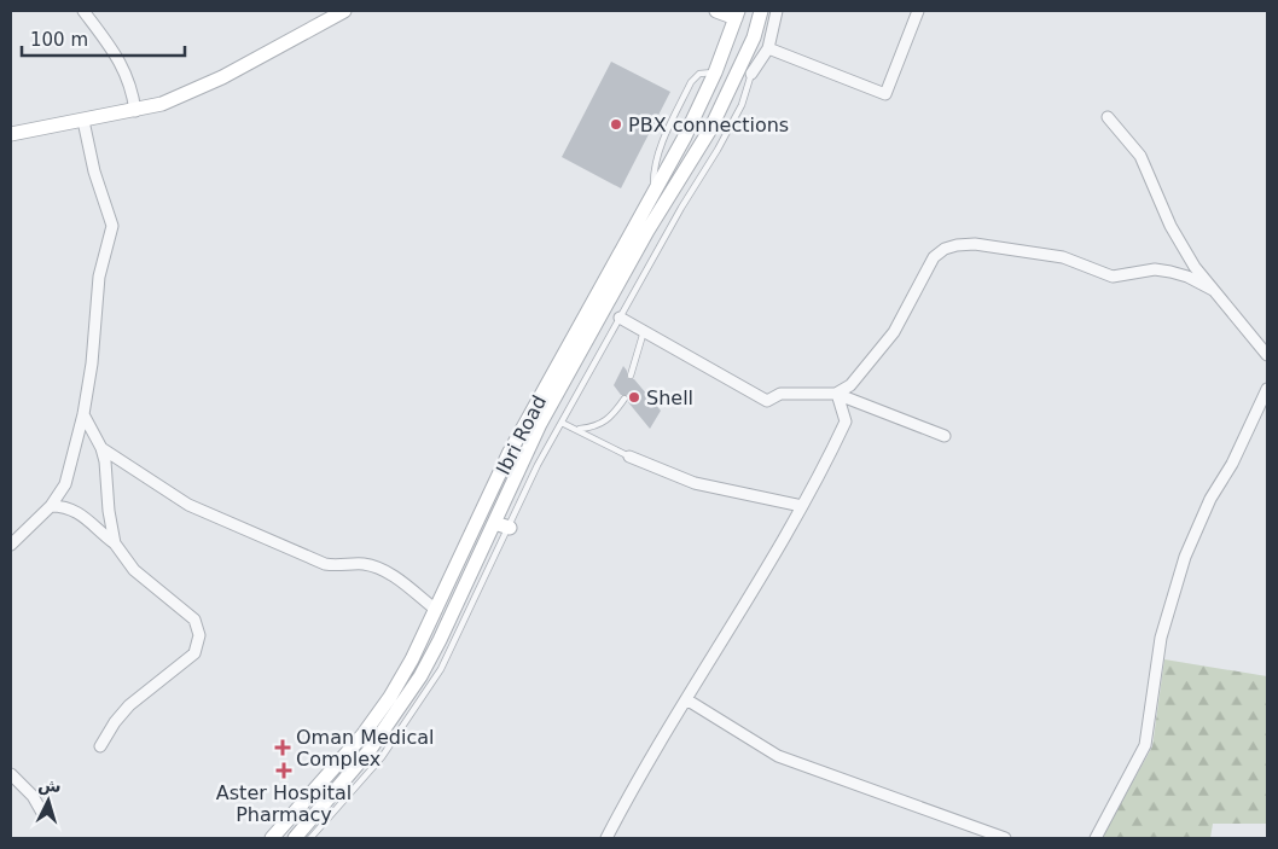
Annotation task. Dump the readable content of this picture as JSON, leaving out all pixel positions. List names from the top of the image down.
{
  "streets": {
    "main road": ["Ibri Road"]
  },
  "places": {
    "other": ["PBX connections", "Shell"],
    "health": ["Oman Medical Complex", "Aster Hospital Pharmacy"]
  },
  "scale_bar": "100 m",
  "north": "top"
}
